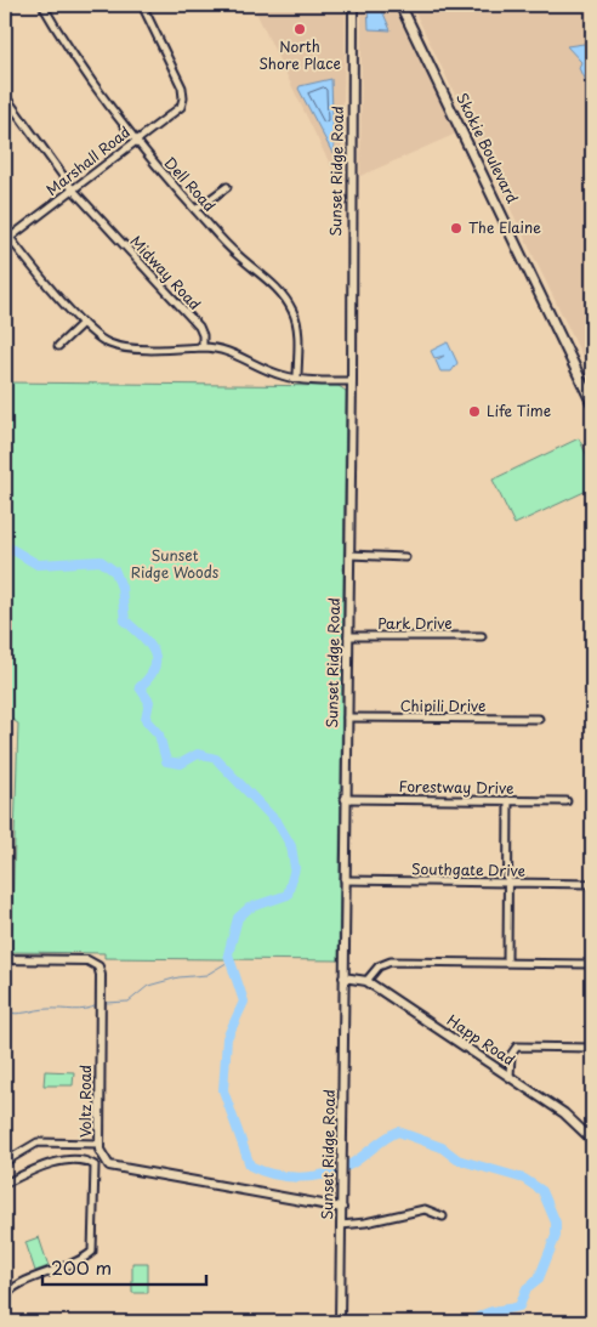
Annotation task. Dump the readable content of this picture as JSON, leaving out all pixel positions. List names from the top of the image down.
{
  "streets": {
    "main road": ["Skokie Boulevard"],
    "street": [
      "Marshall Road",
      "Sunset Ridge Road",
      "Dell Road",
      "Midway Road",
      "Park Drive",
      "Chipili Drive",
      "Forestway Drive",
      "Southgate Drive",
      "Happ Road",
      "Voltz Road"
    ]
  },
  "crossings": [
    ["Marshall Road", "Dell Road"],
    ["Marshall Road", "Midway Road"],
    ["Sunset Ridge Road", "Park Drive"],
    ["Sunset Ridge Road", "Chipili Drive"],
    ["Sunset Ridge Road", "Forestway Drive"],
    ["Sunset Ridge Road", "Southgate Drive"],
    ["Sunset Ridge Road", "Happ Road"]
  ],
  "parks": ["Sunset Ridge Woods"],
  "places": ["North Shore Place", "The Elaine", "Life Time"],
  "scale_bar": "200 m"
}
